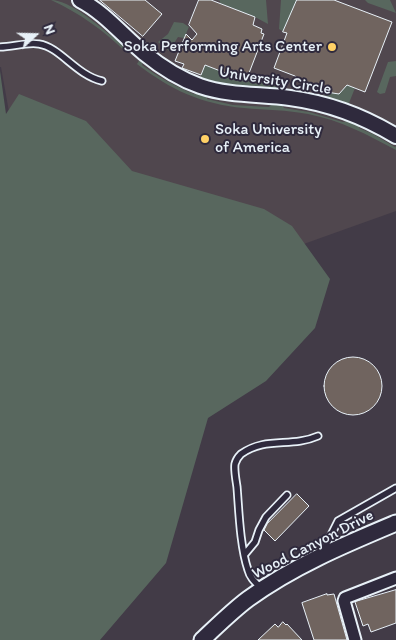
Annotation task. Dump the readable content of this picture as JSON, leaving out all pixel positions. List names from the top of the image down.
{
  "streets": {
    "main road": ["Wood Canyon Drive"],
    "street": ["University Circle"]
  },
  "places": ["Soka Performing Arts Center", "Soka University of America"],
  "north": "right"
}
